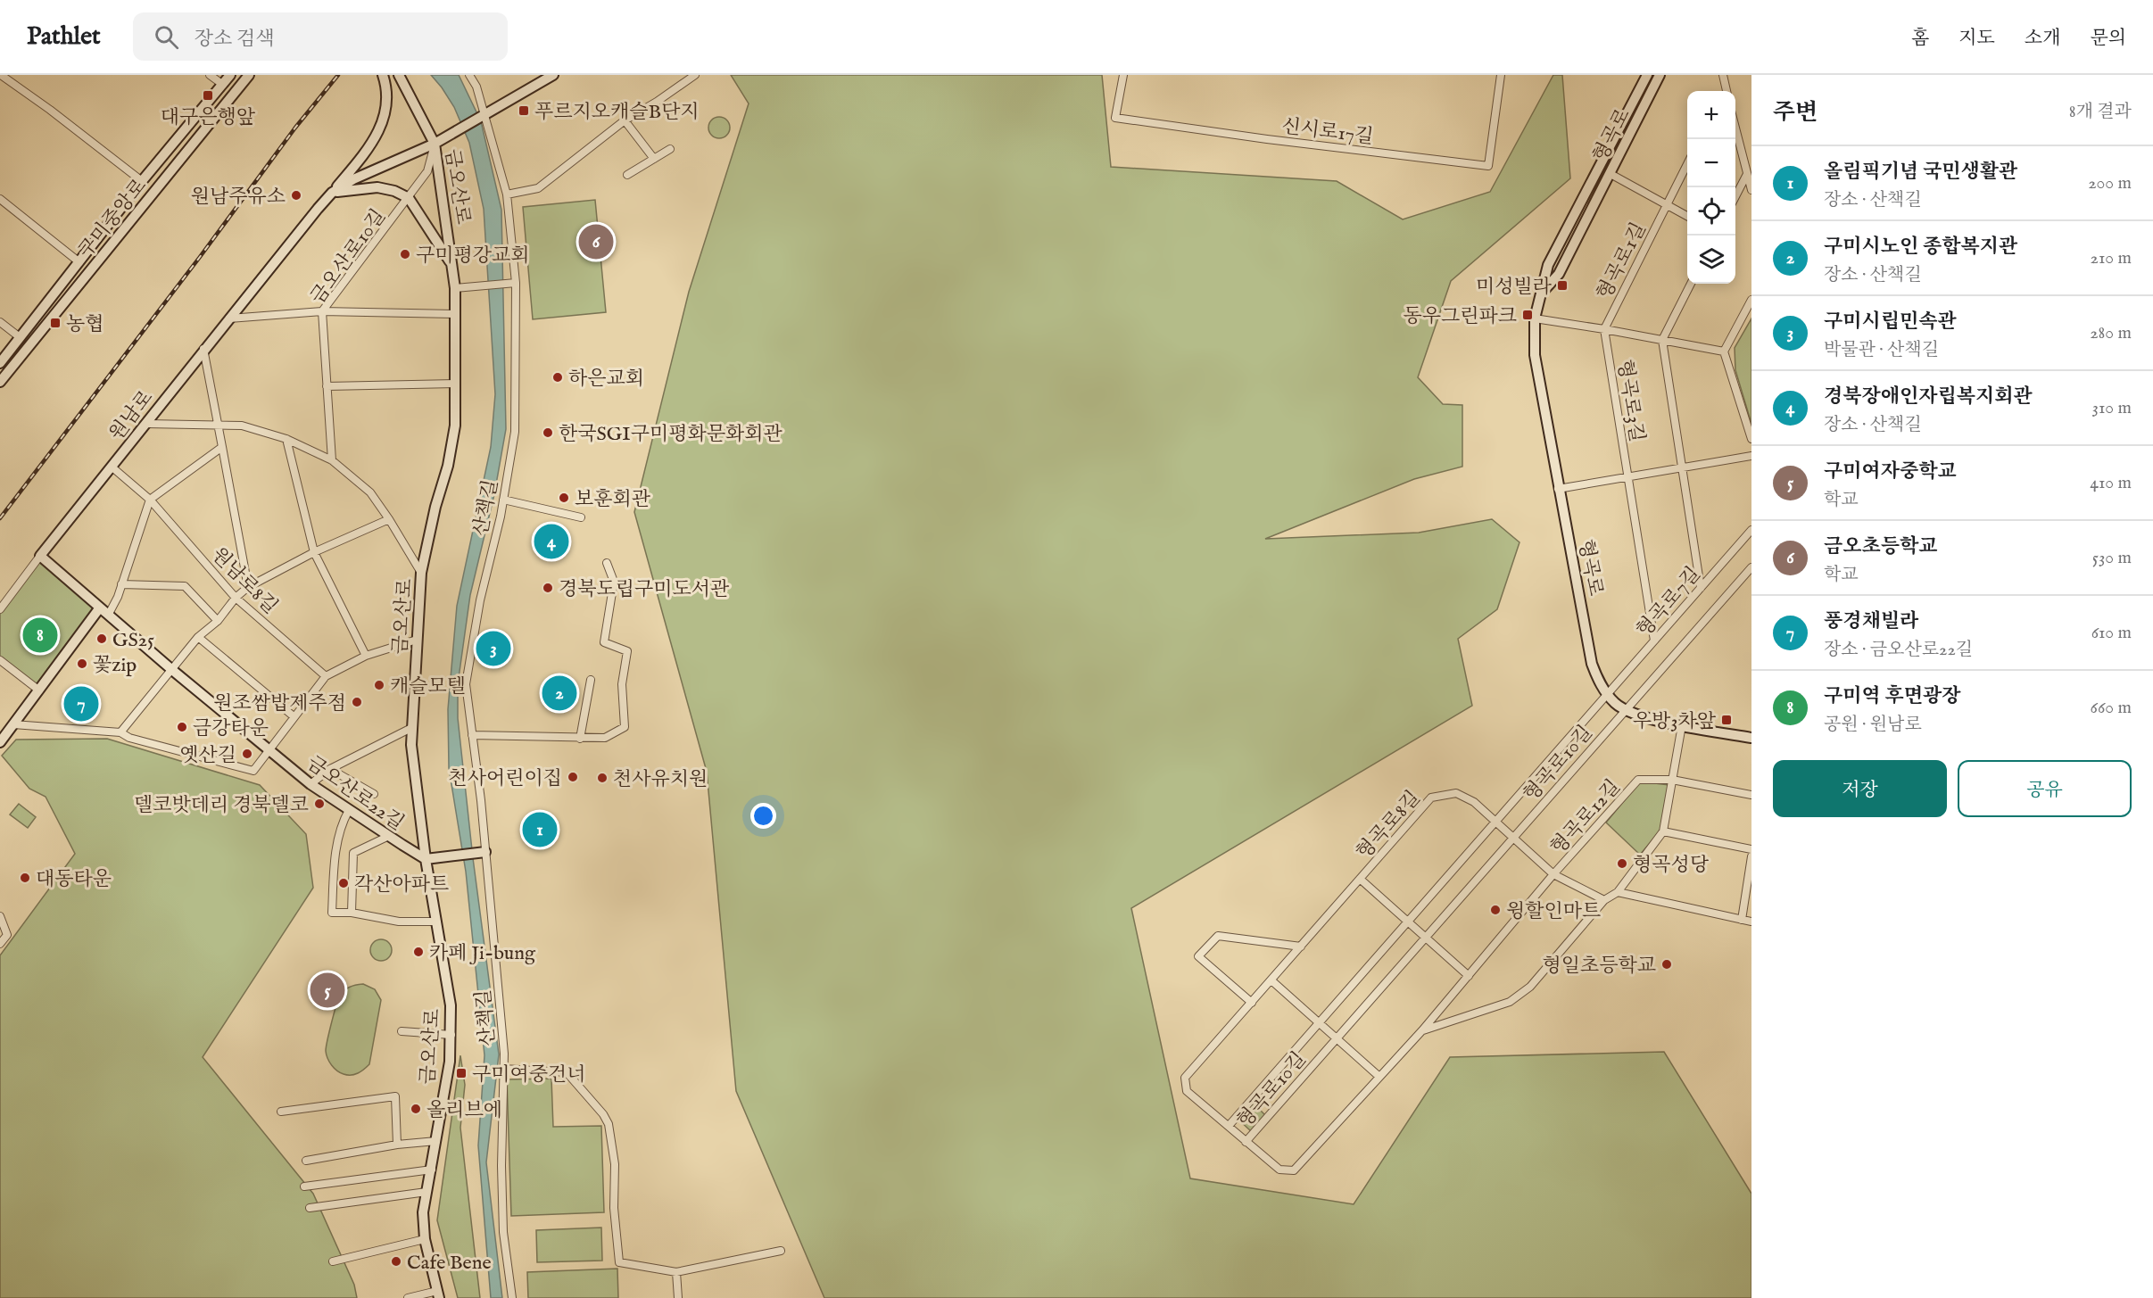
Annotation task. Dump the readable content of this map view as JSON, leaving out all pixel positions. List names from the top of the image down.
{
  "streets": {
    "street": [
      "신시로17길",
      "형곡로",
      "금오산로",
      "구미중앙로",
      "금오산로10길",
      "형곡로1길",
      "형곡로3길",
      "원남로",
      "산책길",
      "원남로8길",
      "형곡로7길",
      "형곡로10길",
      "금오산로22길",
      "형곡로12길",
      "형곡로8길"
    ]
  },
  "crossings": [
    ["형곡로", "형곡로1길"],
    ["형곡로", "형곡로3길"],
    ["형곡로", "형곡로7길"],
    ["형곡로", "형곡로10길"],
    ["금오산로", "금오산로10길"],
    ["금오산로", "원남로"],
    ["금오산로", "금오산로22길"],
    ["금오산로10길", "원남로"],
    ["형곡로1길", "형곡로3길"],
    ["형곡로3길", "형곡로7길"],
    ["원남로", "산책길"],
    ["원남로", "원남로8길"],
    ["형곡로10길", "형곡로12길"],
    ["형곡로10길", "형곡로8길"]
  ],
  "places": {
    "transit": [
      "대구은행앞",
      "푸르지오캐슬B단지",
      "미성빌라",
      "동우그린파크",
      "농협",
      "우방3차앞",
      "구미여중건너"
    ],
    "other": [
      "원남주유소",
      "구미평강교회",
      "하은교회",
      "한국SGI구미평화문화회관",
      "보훈회관",
      "경북도립구미도서관",
      "GS25",
      "꽃zip",
      "캐슬모텔",
      "원조쌈밥제주점",
      "금강타운",
      "옛산길",
      "천사어린이집",
      "천사유치원",
      "델코밧데리 경북델코",
      "형곡성당",
      "대동타운",
      "각산아파트",
      "윙할인마트",
      "카페 Ji-bung",
      "형일초등학교",
      "올리브에",
      "Cafe Bene"
    ]
  },
  "page": {
    "header": "Pathlet",
    "search": "장소 검색",
    "nav": [
      "홈",
      "지도",
      "소개",
      "문의"
    ],
    "heading": ["주변", "8개 결과"],
    "map_buttons": ["+", "−"],
    "list": [
      {
        "mark": "1",
        "name": "올림픽기념 국민생활관",
        "note": "장소 · 산책길",
        "value": "200 m"
      },
      {
        "mark": "2",
        "name": "구미시노인 종합복지관",
        "note": "장소 · 산책길",
        "value": "210 m"
      },
      {
        "mark": "3",
        "name": "구미시립민속관",
        "note": "박물관 · 산책길",
        "value": "280 m"
      },
      {
        "mark": "4",
        "name": "경북장애인자립복지회관",
        "note": "장소 · 산책길",
        "value": "310 m"
      },
      {
        "mark": "5",
        "name": "구미여자중학교",
        "note": "학교",
        "value": "410 m"
      },
      {
        "mark": "6",
        "name": "금오초등학교",
        "note": "학교",
        "value": "530 m"
      },
      {
        "mark": "7",
        "name": "풍경채빌라",
        "note": "장소 · 금오산로22길",
        "value": "610 m"
      },
      {
        "mark": "8",
        "name": "구미역 후면광장",
        "note": "공원 · 원남로",
        "value": "660 m"
      }
    ],
    "pins": [
      "6",
      "4",
      "8",
      "3",
      "2",
      "7",
      "1",
      "5"
    ],
    "buttons": ["저장", "공유"]
  }
}
